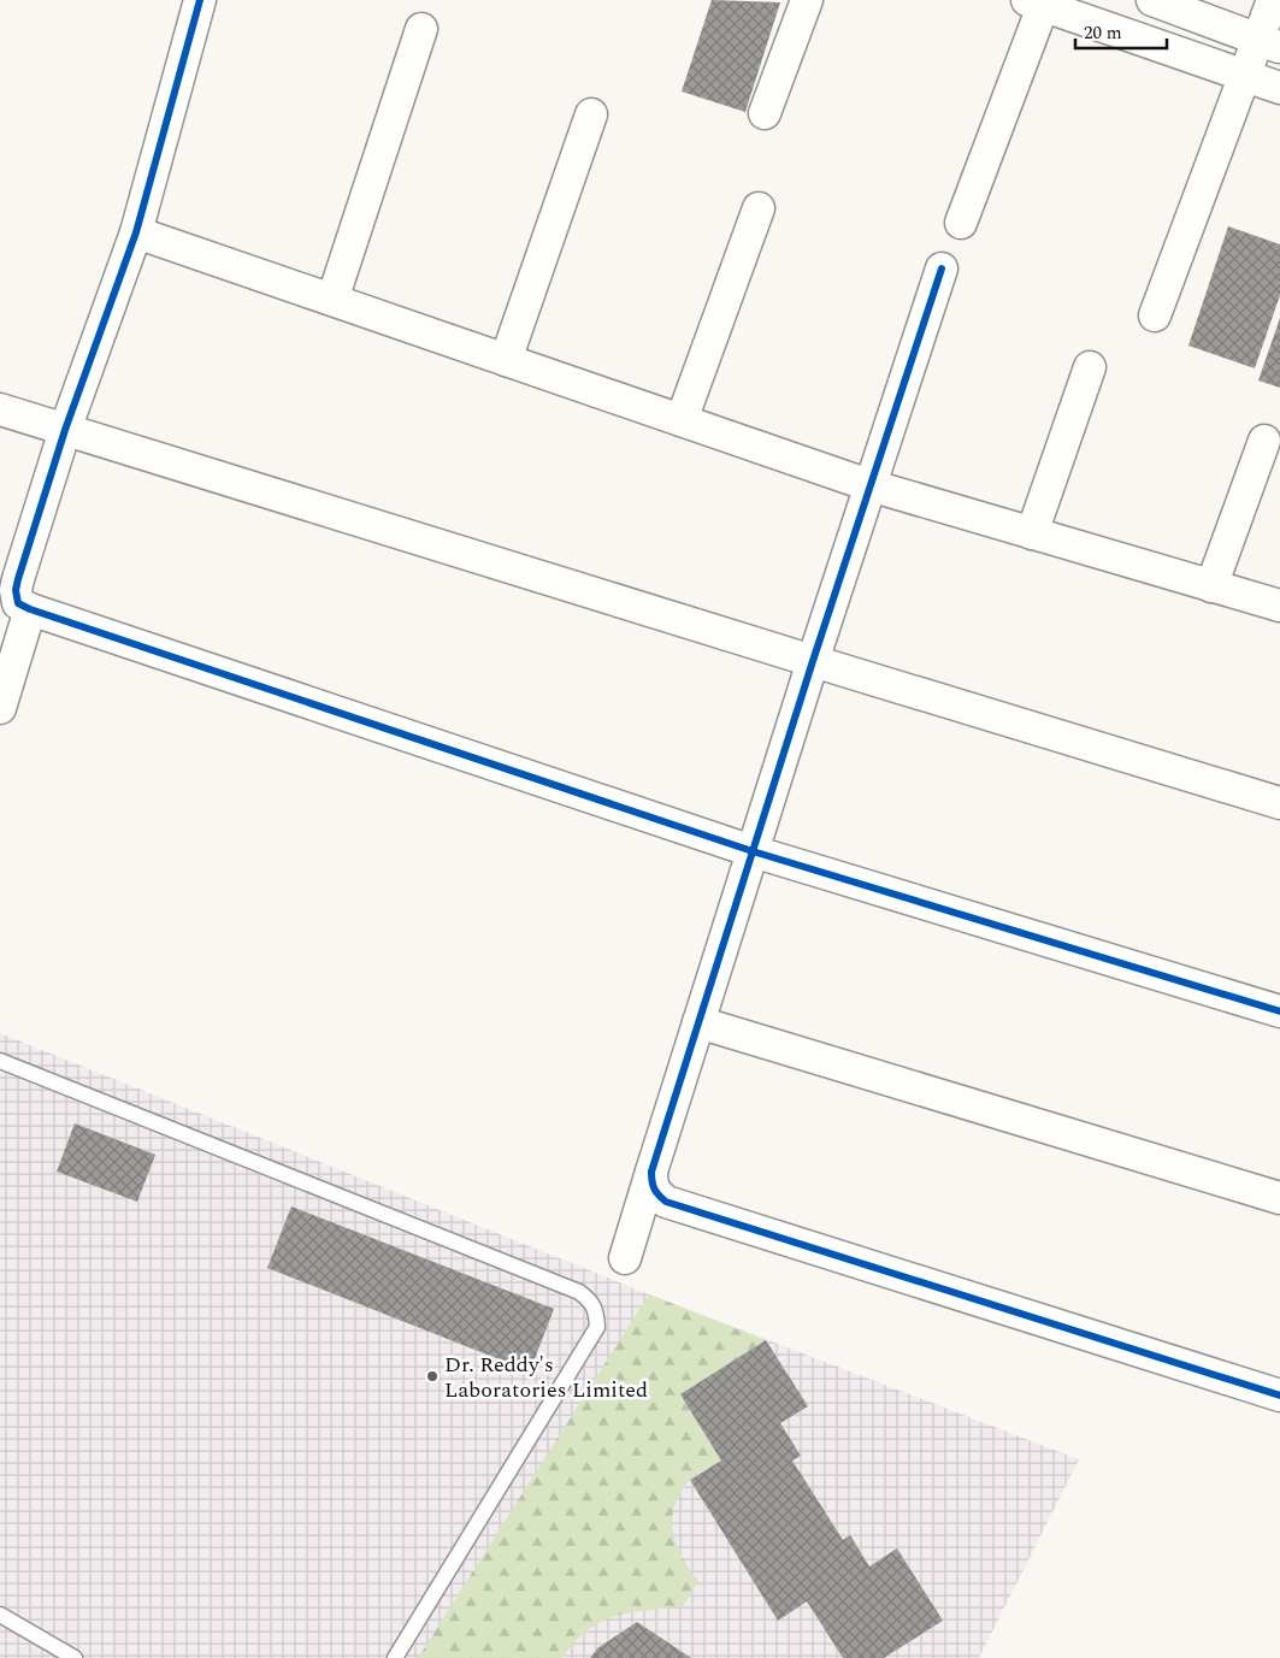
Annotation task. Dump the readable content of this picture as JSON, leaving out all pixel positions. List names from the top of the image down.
{
  "places": ["Dr. Reddy's Laboratories Limited"],
  "scale_bar": "20 m"
}
